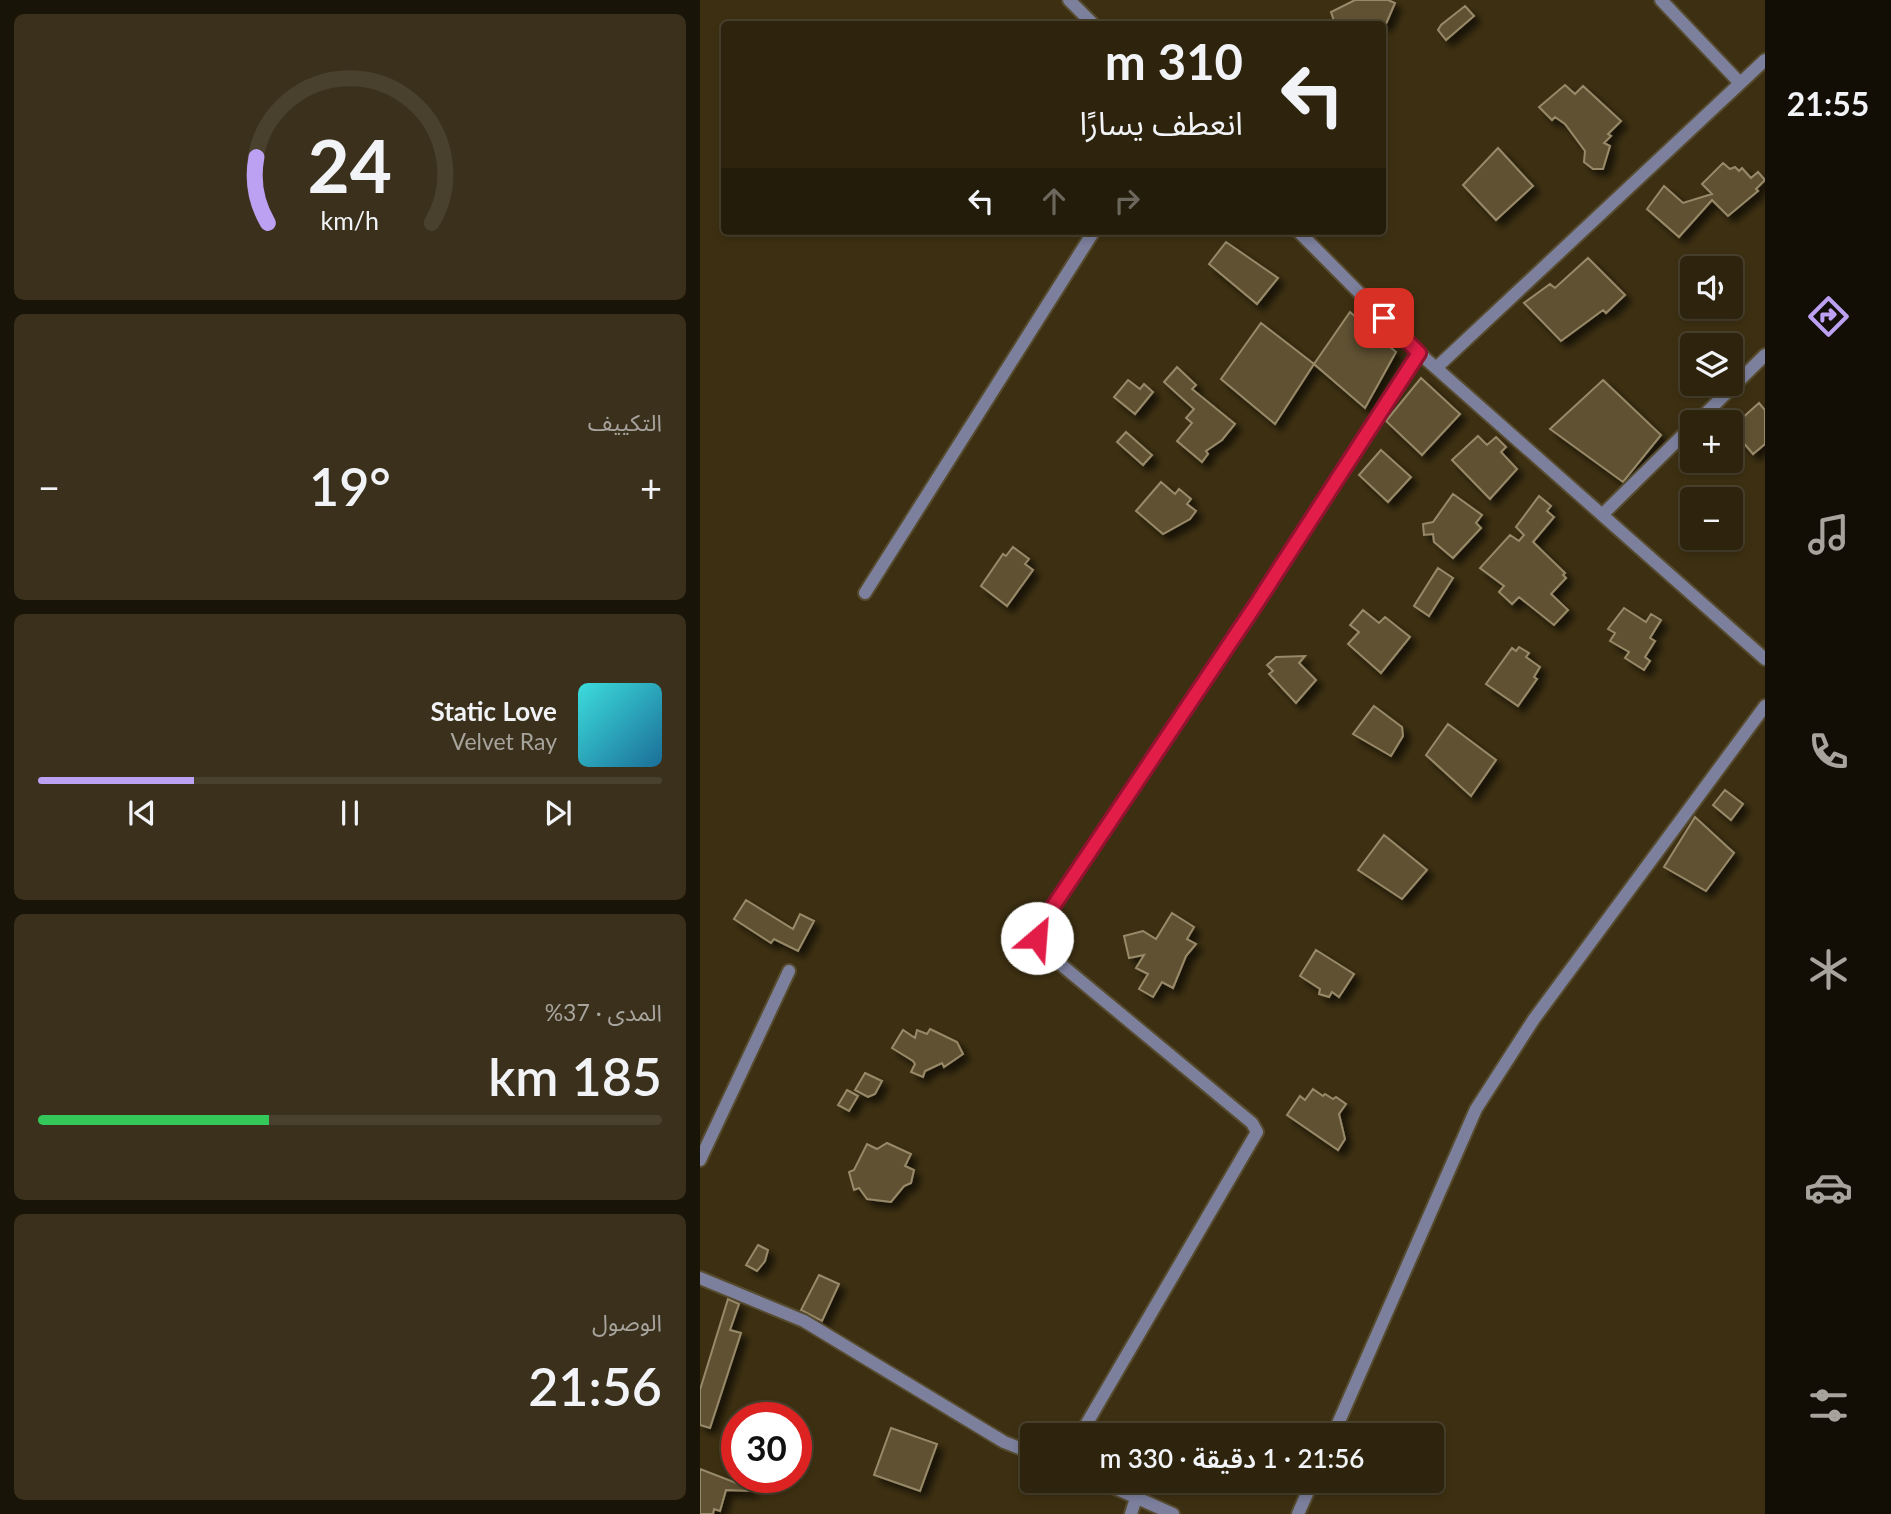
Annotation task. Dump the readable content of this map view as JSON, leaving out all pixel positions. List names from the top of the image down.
{
  "page": {
    "tabs": "21:55",
    "turn": ["310 m", "انعطف يسارًا"],
    "map_buttons": ["+", "−"],
    "tile": [
      "التكييف",
      ["المدى · 37%", "185 km"],
      ["الوصول", "21:56"]
    ],
    "heat": ["−", "19°", "+"],
    "song": ["Static Love", "Velvet Ray"],
    "limit": "30",
    "trip": "21:56 · 1 دقيقة · 330 m",
    "gauge": ["24", "km/h"]
  }
}
